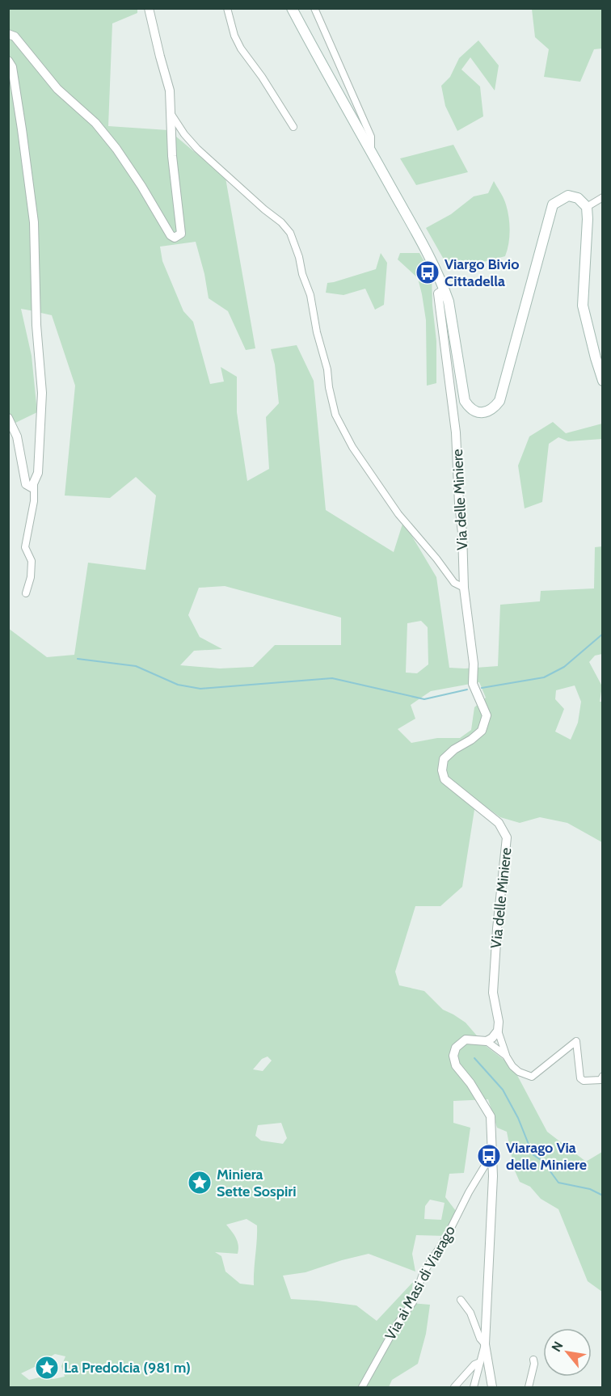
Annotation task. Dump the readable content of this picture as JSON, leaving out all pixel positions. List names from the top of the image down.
{
  "streets": {
    "street": ["Via delle Miniere", "Via ai Masi di Viarago"]
  },
  "places": {
    "bus stop": ["Viargo Bivio Cittadella", "Viarago Via delle Miniere"],
    "place": ["Miniera Sette Sospiri", "La Predolcia (981 m)"]
  },
  "north": "top left"
}
